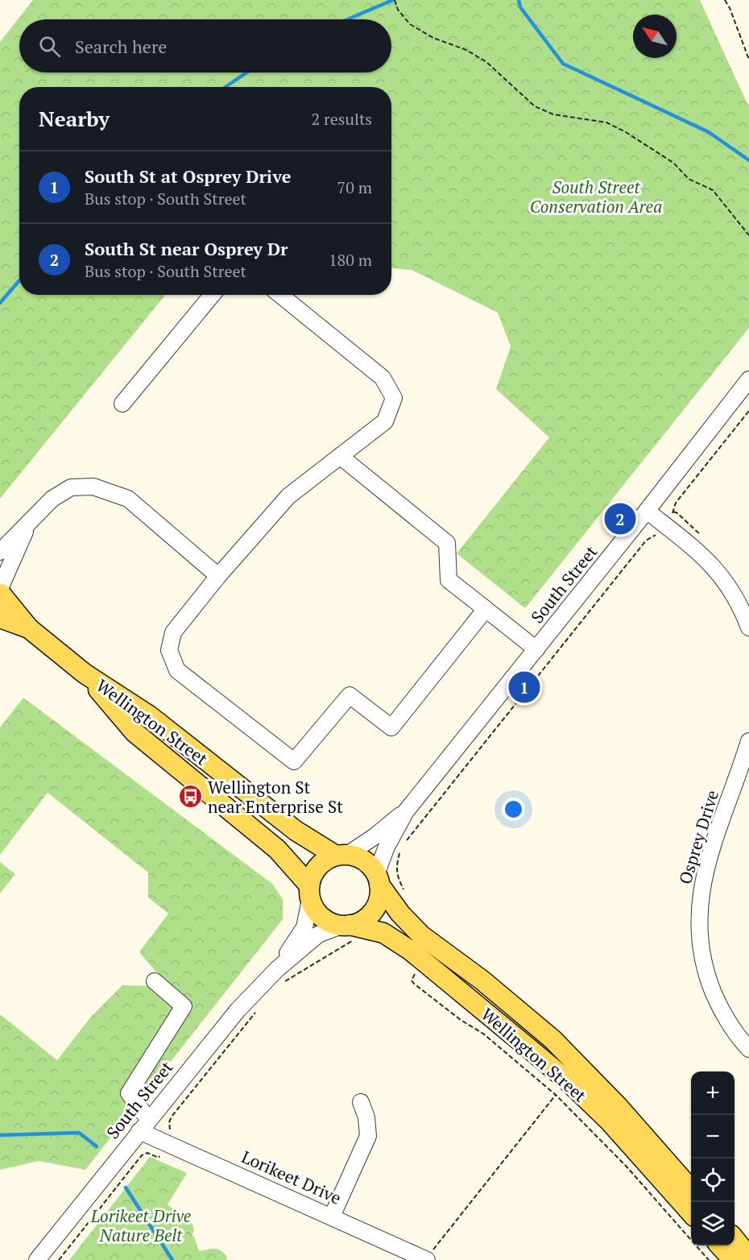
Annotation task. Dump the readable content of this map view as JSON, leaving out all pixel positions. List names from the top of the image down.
{
  "streets": {
    "main road": ["Wellington Street"],
    "street": ["South Street", "Osprey Drive", "Lorikeet Drive"]
  },
  "crossings": [
    ["South Street", "Wellington Street"],
    ["South Street", "Lorikeet Drive"]
  ],
  "parks": ["South Street Conservation Area", "Lorikeet Drive Nature Belt"],
  "places": {
    "bus stop": ["Wellington St near Enterprise St"]
  },
  "north": "top left",
  "page": {
    "search": "Search here",
    "heading": ["Nearby", "2 results"],
    "list": [
      {
        "mark": "1",
        "name": "South St at Osprey Drive",
        "note": "Bus stop · South Street",
        "value": "70 m"
      },
      {
        "mark": "2",
        "name": "South St near Osprey Dr",
        "note": "Bus stop · South Street",
        "value": "180 m"
      }
    ],
    "pins": ["2", "1"],
    "map_buttons": ["+", "−"]
  }
}
